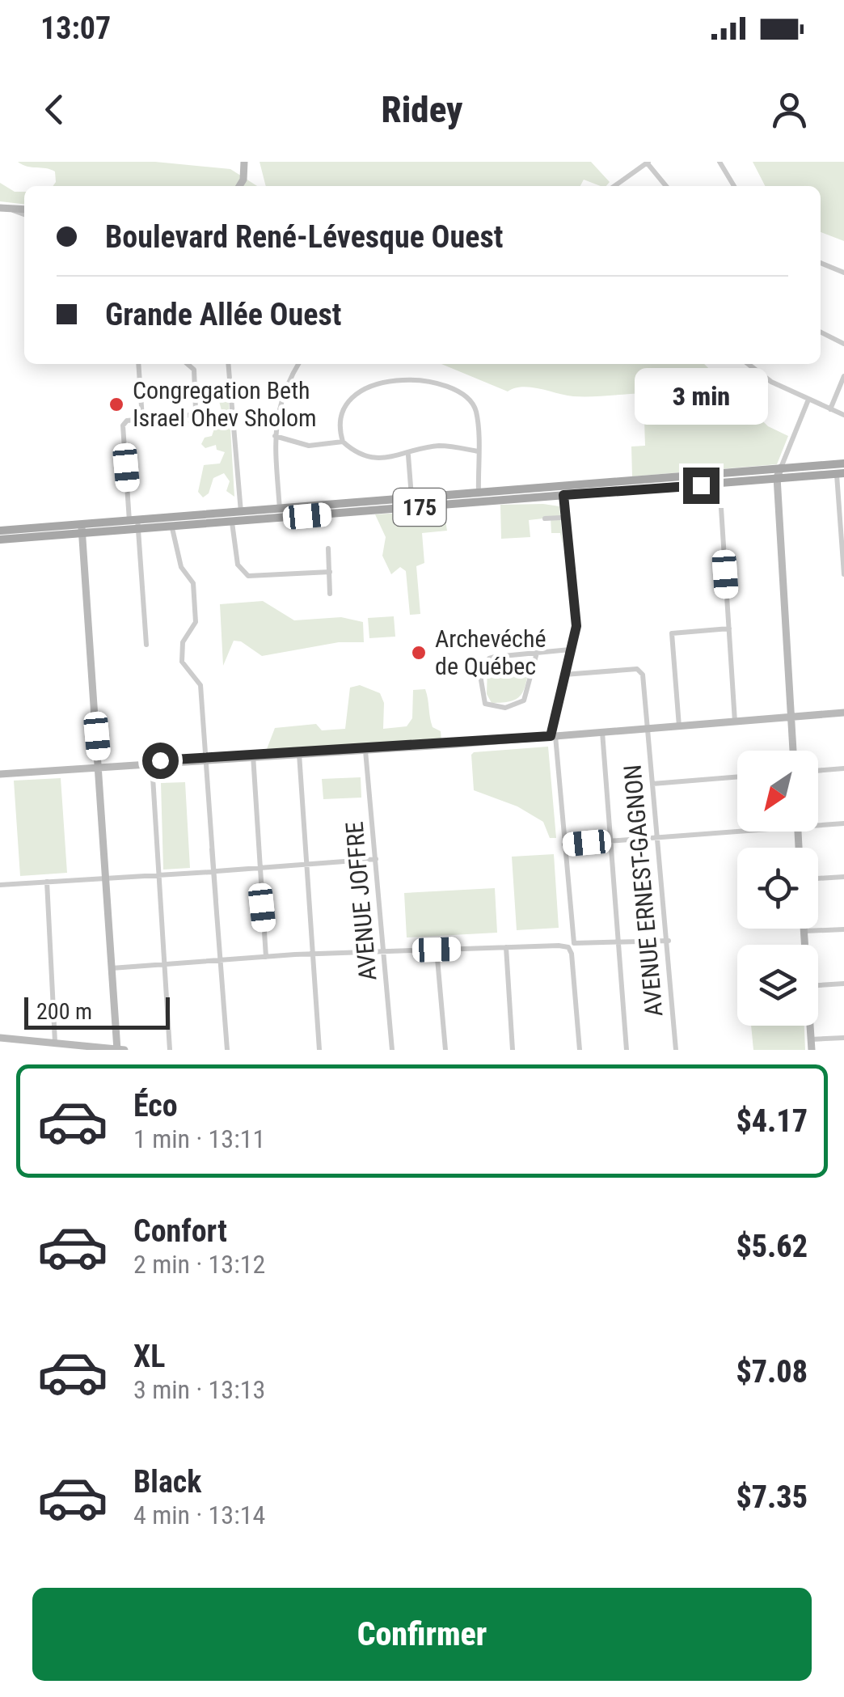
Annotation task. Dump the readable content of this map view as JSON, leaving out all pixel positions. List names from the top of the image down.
{
  "streets": {
    "main road": ["175"],
    "street": ["AVENUE ERNEST-GAGNON", "AVENUE JOFFRE"]
  },
  "places": ["Congregation Beth Israel Ohev Sholom", "Archevéché de Québec"],
  "scale_bar": "200 m",
  "north": "bottom left",
  "page": {
    "status": "13:07",
    "header": "Ridey",
    "banner": ["Boulevard René-Lévesque Ouest", "Grande Allée Ouest"],
    "bubble": "3 min",
    "scale": "200 m",
    "list": [
      {
        "name": "Éco",
        "note": "1 min · 13:11",
        "value": "$4.17"
      },
      {
        "name": "Confort",
        "note": "2 min · 13:12",
        "value": "$5.62"
      },
      {
        "name": "XL",
        "note": "3 min · 13:13",
        "value": "$7.08"
      },
      {
        "name": "Black",
        "note": "4 min · 13:14",
        "value": "$7.35"
      }
    ],
    "buttons": "Confirmer"
  }
}
